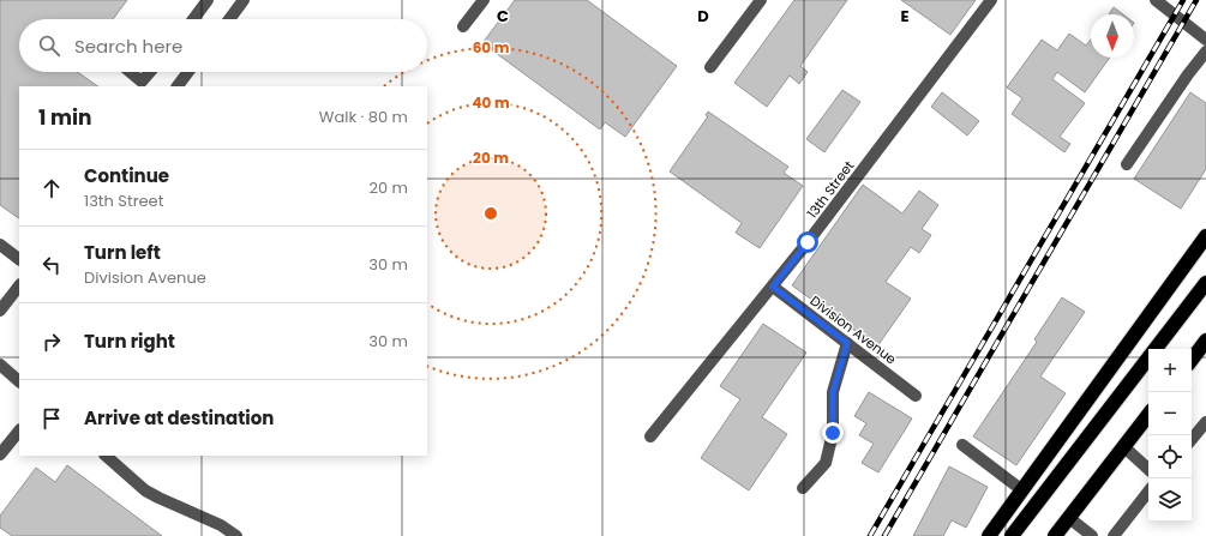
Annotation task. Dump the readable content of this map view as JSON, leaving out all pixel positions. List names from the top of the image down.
{
  "streets": {
    "street": ["13th Street", "Division Avenue"]
  },
  "crossings": [
    ["13th Street", "Division Avenue"]
  ],
  "north": "bottom",
  "page": {
    "search": "Search here",
    "heading": ["1 min", "Walk · 80 m"],
    "list": [
      ["Continue", "13th Street", "20 m"],
      ["Turn left", "Division Avenue", "30 m"],
      ["Turn right", "30 m"],
      "Arrive at destination"
    ],
    "map_buttons": ["+", "−"]
  },
  "grid": {
    "columns": ["C", "D", "E"]
  },
  "rings": ["60 m", "40 m", "20 m"]
}
